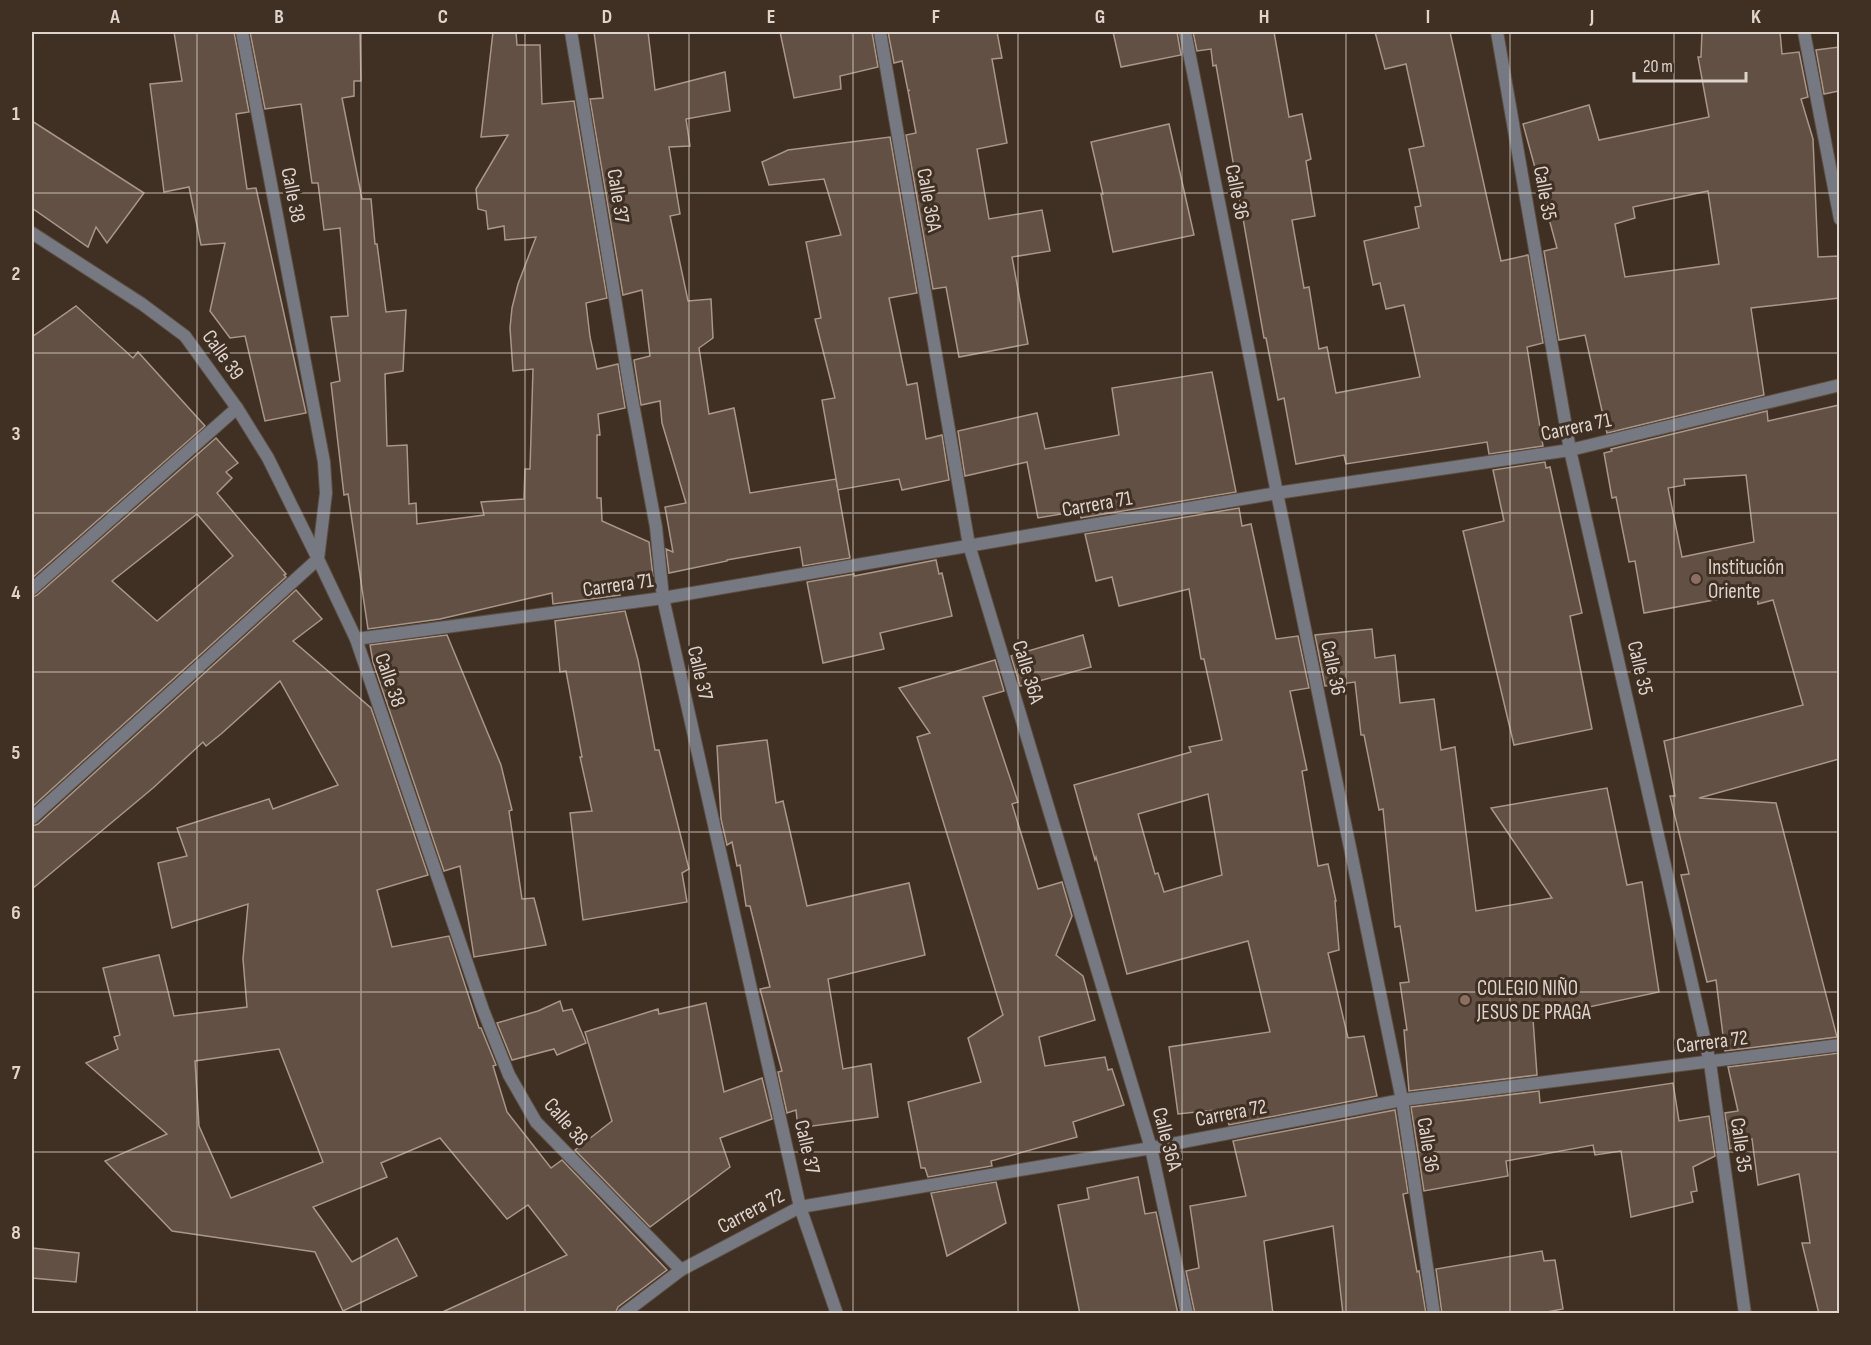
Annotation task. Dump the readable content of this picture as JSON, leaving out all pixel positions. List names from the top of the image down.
{
  "streets": {
    "street": [
      "Calle 36",
      "Calle 35",
      "Calle 38",
      "Calle 37",
      "Calle 36A",
      "Calle 39",
      "Carrera 71",
      "Carrera 72"
    ]
  },
  "crossings": [
    ["Calle 36", "Carrera 71"],
    ["Calle 36", "Carrera 72"],
    ["Calle 35", "Carrera 71"],
    ["Calle 35", "Carrera 72"],
    ["Calle 38", "Calle 39"],
    ["Calle 38", "Carrera 71"],
    ["Calle 38", "Carrera 72"],
    ["Calle 37", "Carrera 71"],
    ["Calle 37", "Carrera 72"],
    ["Calle 36A", "Carrera 71"],
    ["Calle 36A", "Carrera 72"]
  ],
  "places": ["Institución Oriente", "COLEGIO NIÑO JESUS DE PRAGA"],
  "scale_bar": "20 m",
  "grid": {
    "columns": [
      "A",
      "B",
      "C",
      "D",
      "E",
      "F",
      "G",
      "H",
      "I",
      "J",
      "K"
    ],
    "rows": [
      "1",
      "2",
      "3",
      "4",
      "5",
      "6",
      "7",
      "8"
    ]
  }
}
